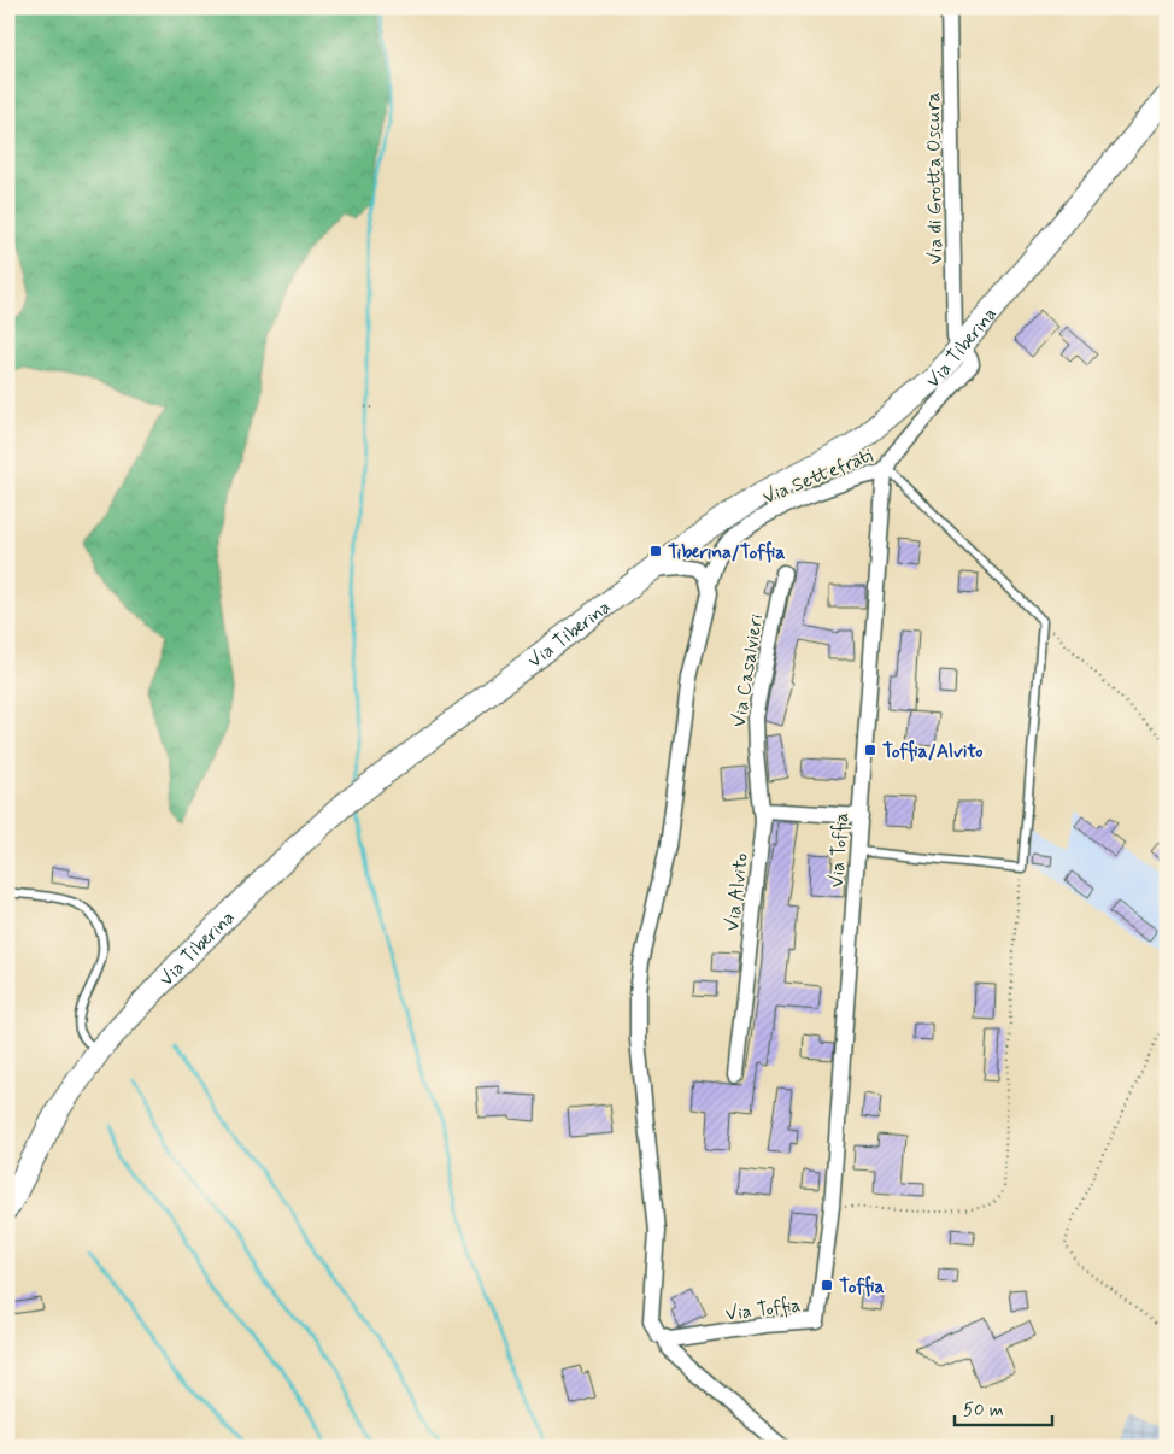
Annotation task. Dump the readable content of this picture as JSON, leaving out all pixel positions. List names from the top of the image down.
{
  "streets": {
    "main road": ["Via Tiberina"],
    "street": [
      "Via di Grotta Oscura",
      "Via Settefrati",
      "Via Casalvieri",
      "Via Toffia",
      "Via Alvito"
    ]
  },
  "crossings": [
    ["Via di Grotta Oscura", "Via Tiberina"],
    ["Via di Grotta Oscura", "Via Settefrati"],
    ["Via Tiberina", "Via Settefrati"],
    ["Via Settefrati", "Via Toffia"],
    ["Via Casalvieri", "Via Alvito"]
  ],
  "places": {
    "transit": ["Tiberina/Toffia", "Toffia/Alvito", "Toffia"]
  },
  "scale_bar": "50 m"
}
